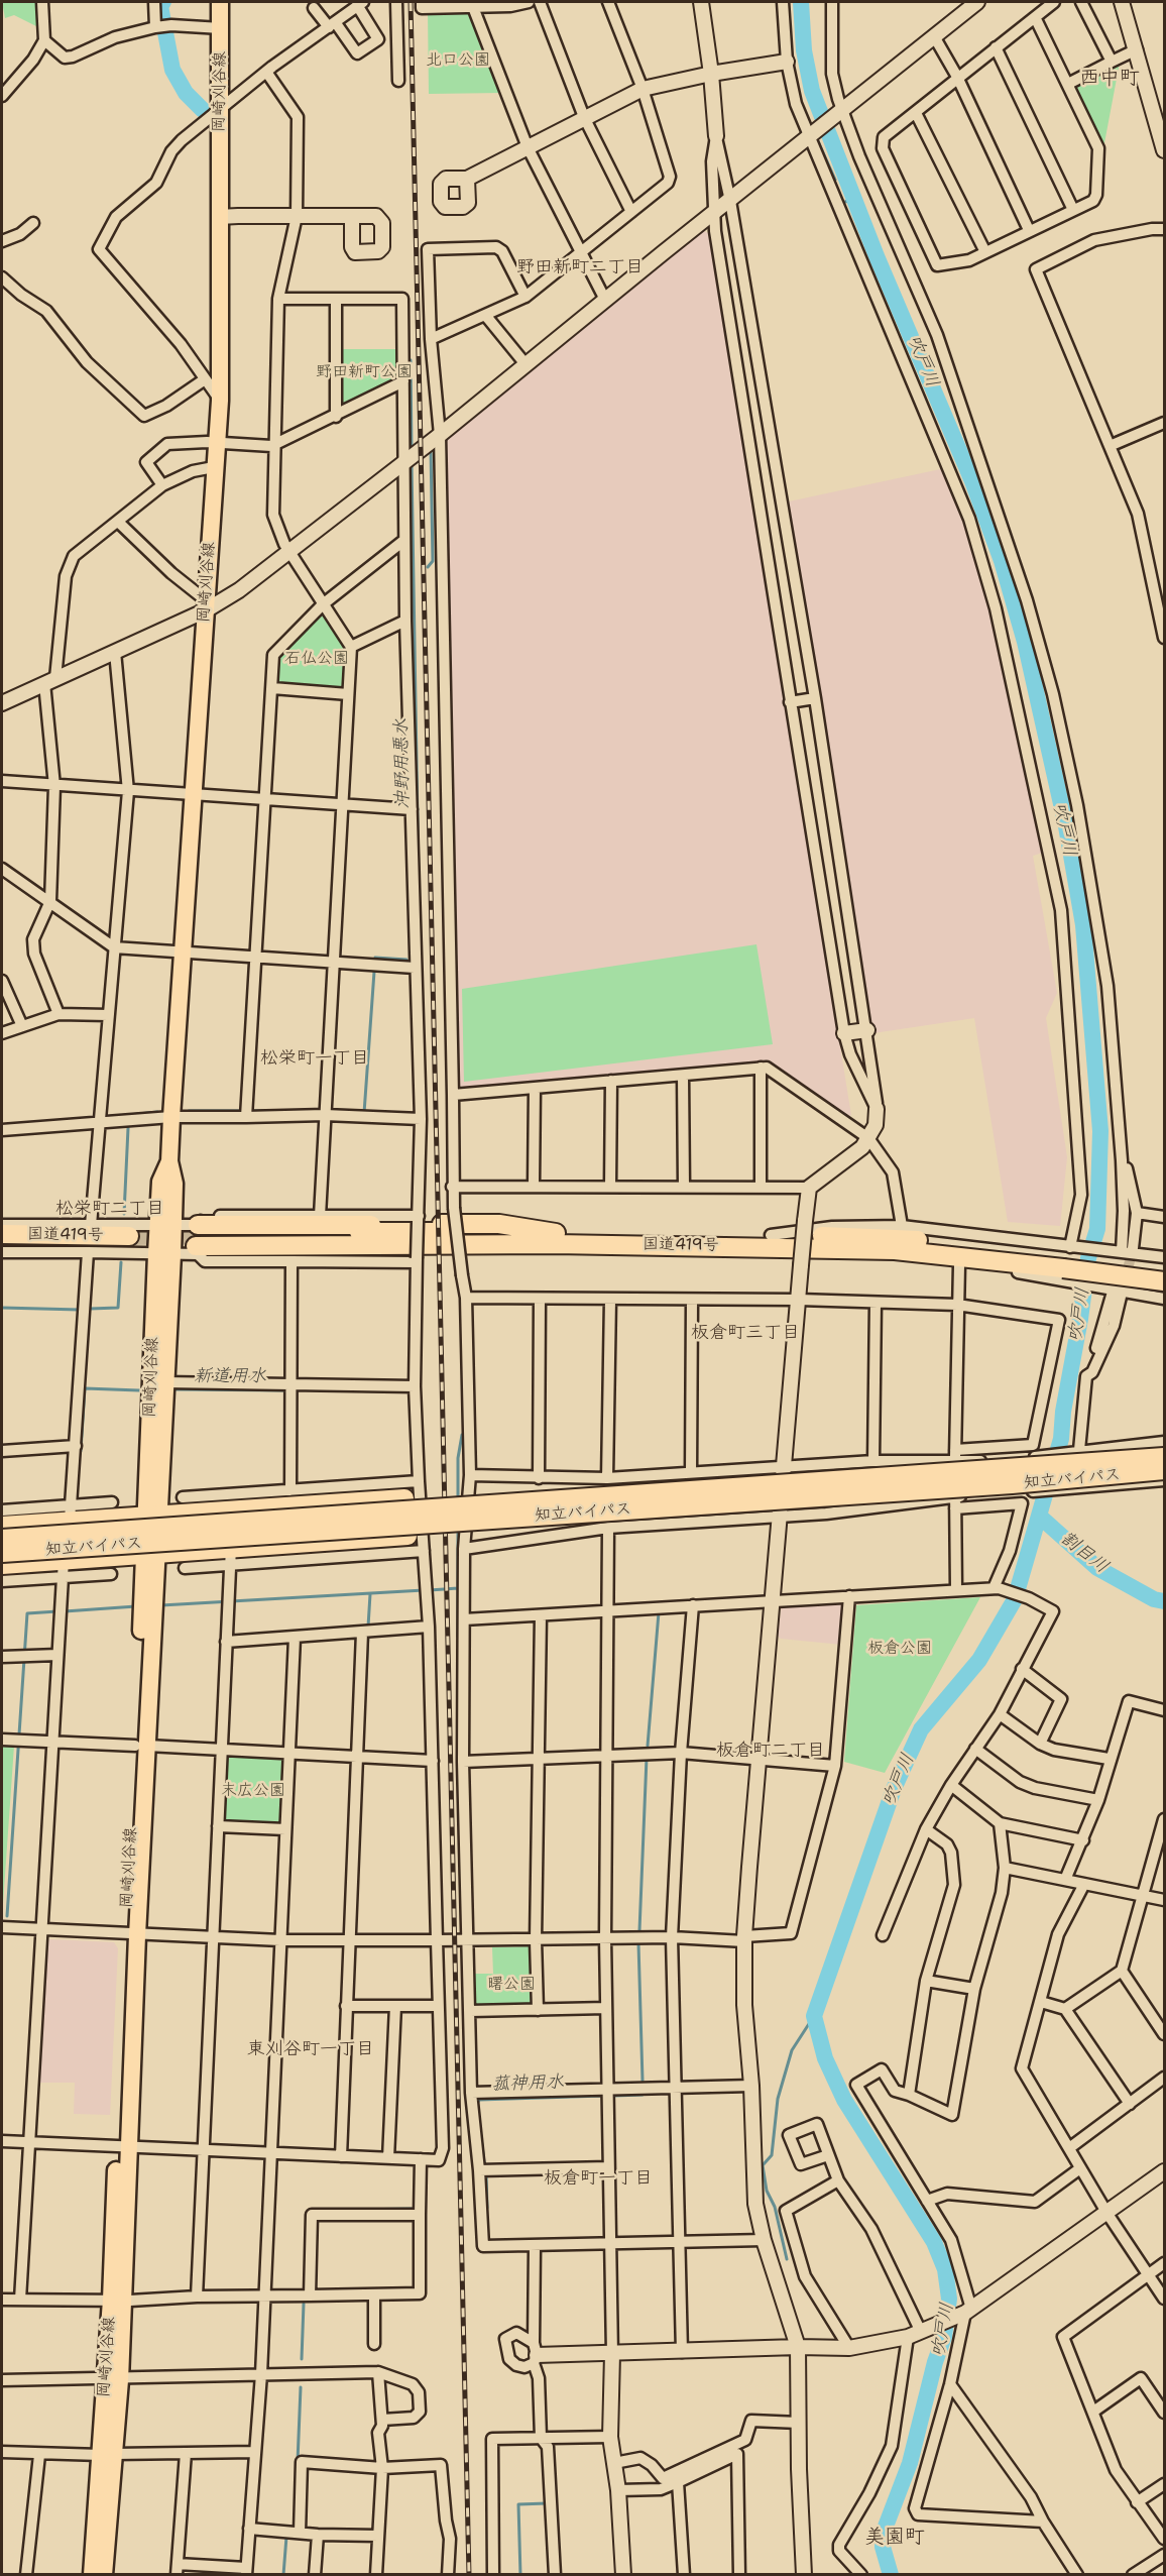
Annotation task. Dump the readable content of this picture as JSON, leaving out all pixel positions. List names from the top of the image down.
{
  "streets": {
    "highway": ["国道419号", "知立バイパス"],
    "main road": ["岡崎刈谷線"]
  },
  "districts": [
    "西中町",
    "野田新町二丁目",
    "松栄町一丁目",
    "松栄町二丁目",
    "板倉町三丁目",
    "板倉町二丁目",
    "東刈谷町一丁目",
    "板倉町一丁目",
    "美園町"
  ],
  "water": [
    "吹戸川",
    "沖野用悪水",
    "新道用水",
    "割目川",
    "菰神用水"
  ],
  "parks": [
    "北口公園",
    "野田新町公園",
    "石仏公園",
    "板倉公園",
    "末広公園",
    "曙公園"
  ]
}
